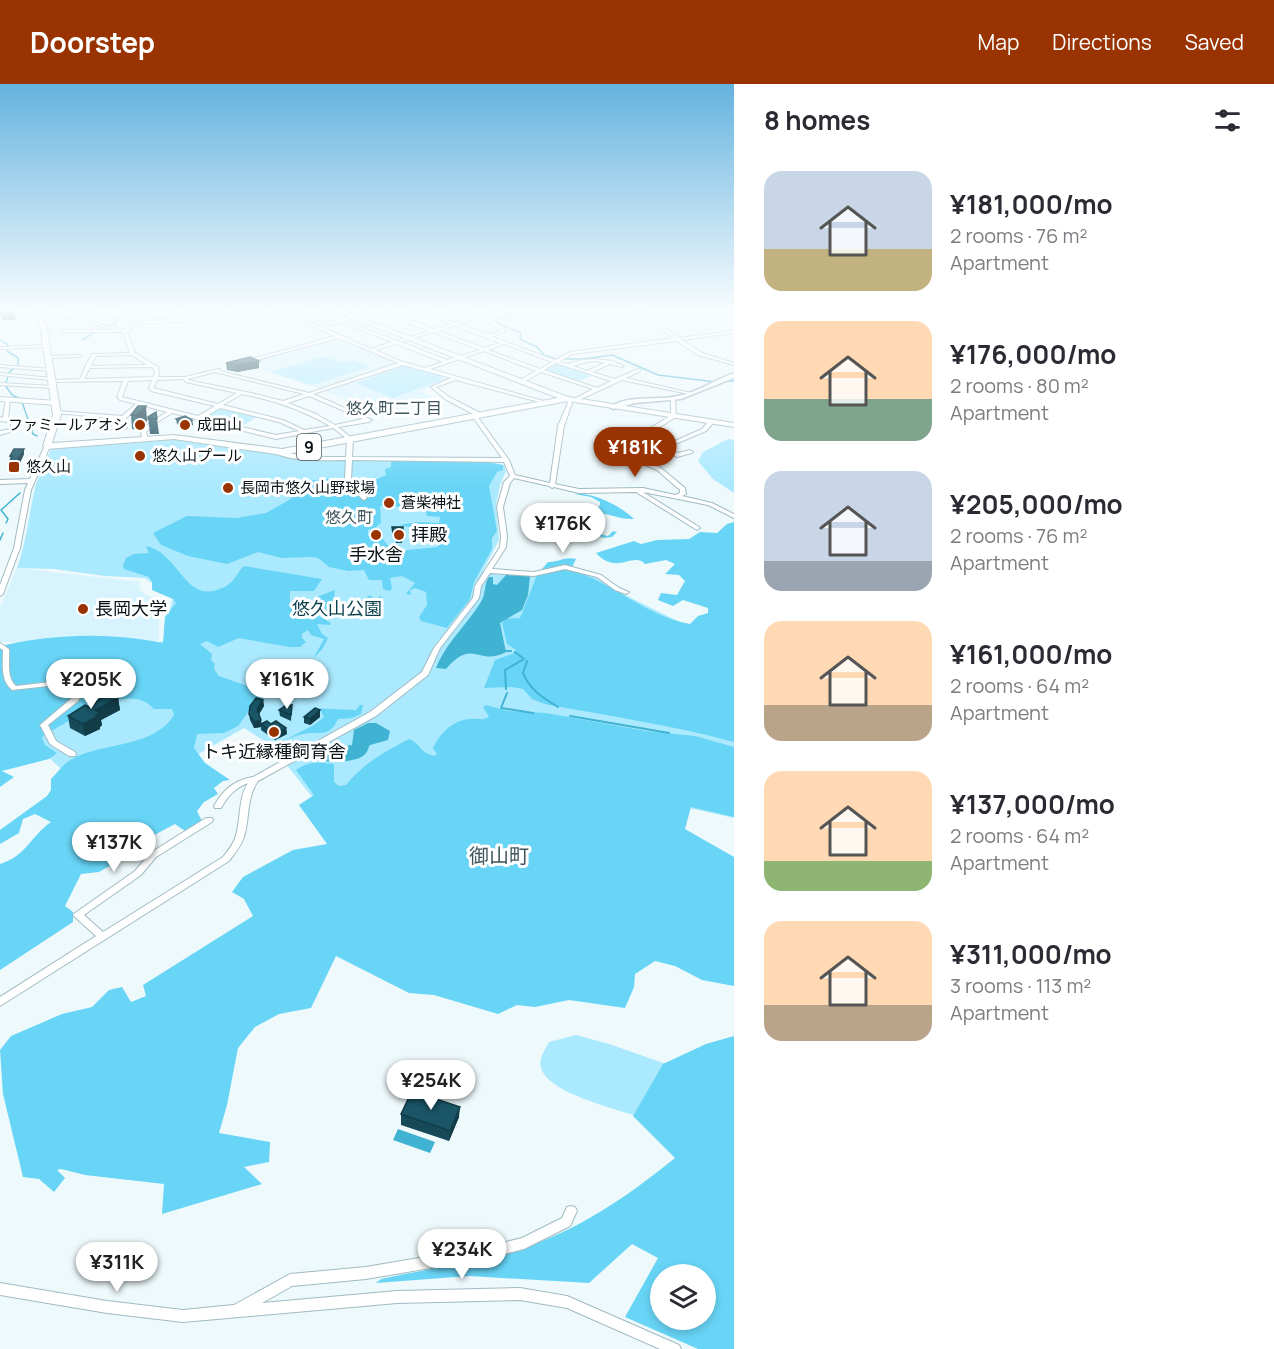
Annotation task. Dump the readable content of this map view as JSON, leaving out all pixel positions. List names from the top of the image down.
{
  "streets": {
    "main road": ["9"]
  },
  "districts": ["悠久町二丁目", "悠久町", "御山町"],
  "parks": ["悠久山公園"],
  "places": {
    "other": [
      "ファミールアオシ",
      "成田山",
      "悠久山プール",
      "長岡市悠久山野球場",
      "蒼柴神社",
      "手水舎",
      "拝殿",
      "長岡大学",
      "トキ近縁種飼育舎"
    ],
    "transit": ["悠久山"]
  },
  "page": {
    "header": "Doorstep",
    "nav": ["Map", "Directions", "Saved"],
    "heading": "8 homes",
    "list": [
      {
        "name": "¥181,000/mo",
        "note": "2 rooms · 76 m² · Apartment"
      },
      {
        "name": "¥176,000/mo",
        "note": "2 rooms · 80 m² · Apartment"
      },
      {
        "name": "¥205,000/mo",
        "note": "2 rooms · 76 m² · Apartment"
      },
      {
        "name": "¥161,000/mo",
        "note": "2 rooms · 64 m² · Apartment"
      },
      {
        "name": "¥137,000/mo",
        "note": "2 rooms · 64 m² · Apartment"
      },
      {
        "name": "¥311,000/mo",
        "note": "3 rooms · 113 m² · Apartment"
      }
    ],
    "price": [
      "¥181K",
      "¥176K",
      "¥205K",
      "¥161K",
      "¥137K",
      "¥254K",
      "¥234K",
      "¥311K"
    ]
  }
}
